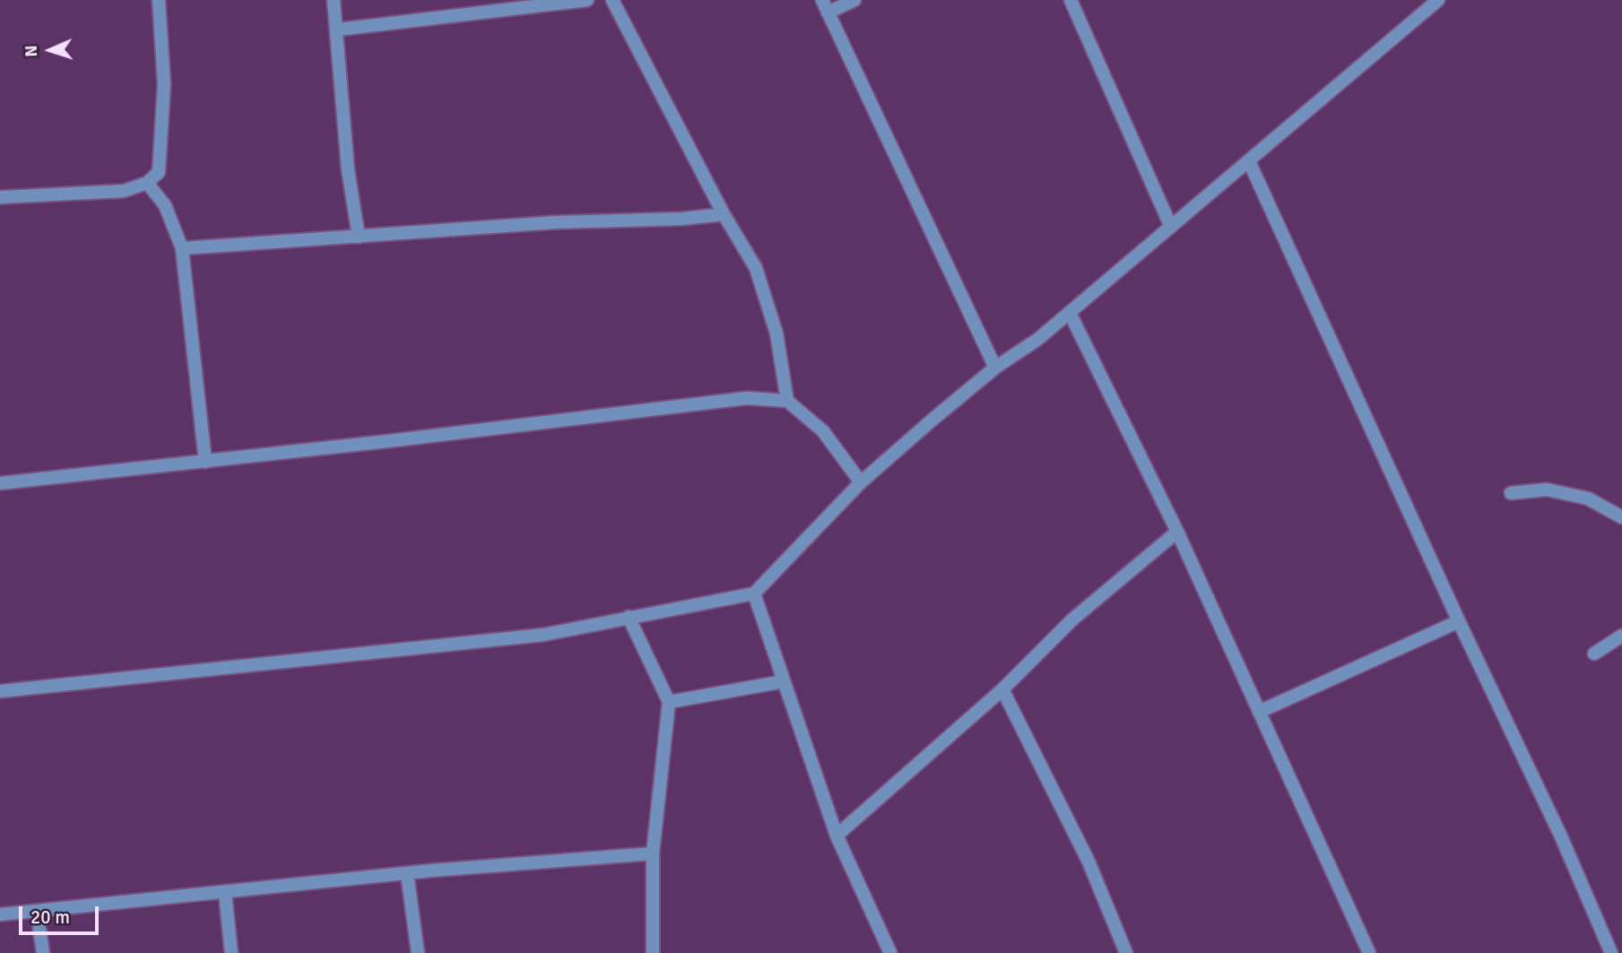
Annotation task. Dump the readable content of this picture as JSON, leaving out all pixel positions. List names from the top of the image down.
{
  "scale_bar": "20 m",
  "north": "left"
}
